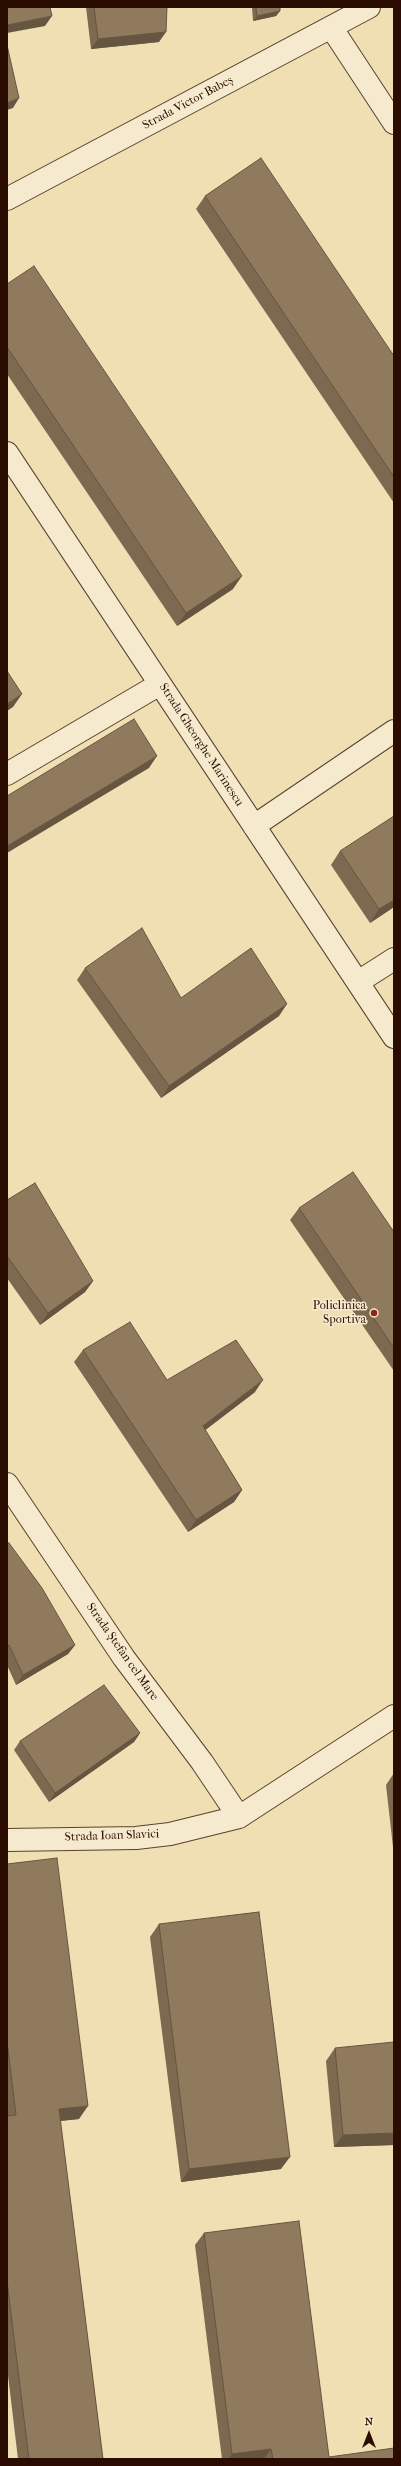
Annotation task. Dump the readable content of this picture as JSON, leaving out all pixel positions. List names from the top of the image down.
{
  "streets": {
    "street": [
      "Strada Victor Babeș",
      "Strada Gheorghe Marinescu",
      "Strada Ștefan cel Mare",
      "Strada Ioan Slavici"
    ]
  },
  "crossings": [
    ["Strada Ștefan cel Mare", "Strada Ioan Slavici"]
  ],
  "places": ["Policlinica Sportiva"],
  "north": "top"
}
